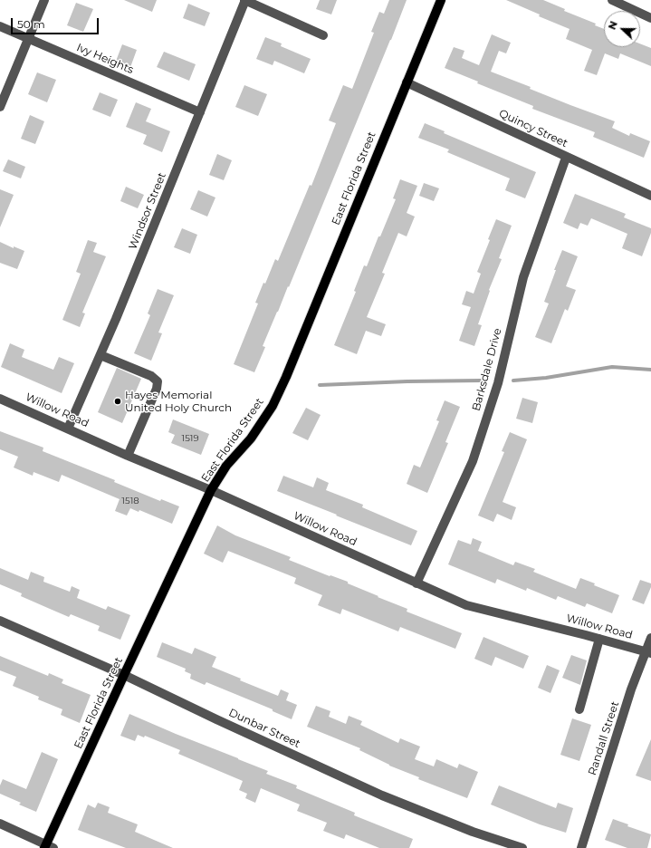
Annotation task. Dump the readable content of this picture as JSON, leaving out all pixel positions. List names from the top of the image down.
{
  "streets": {
    "main road": ["East Florida Street"],
    "street": [
      "Ivy Heights",
      "Quincy Street",
      "Windsor Street",
      "Barksdale Drive",
      "Willow Road",
      "Dunbar Street",
      "Randall Street"
    ]
  },
  "crossings": [
    ["Ivy Heights", "Windsor Street"],
    ["Quincy Street", "East Florida Street"],
    ["Quincy Street", "Barksdale Drive"],
    ["East Florida Street", "Willow Road"],
    ["East Florida Street", "Dunbar Street"],
    ["Windsor Street", "Willow Road"],
    ["Barksdale Drive", "Willow Road"],
    ["Willow Road", "Randall Street"]
  ],
  "places": ["Hayes Memorial United Holy Church"],
  "house_numbers": ["1519", "1518"],
  "scale_bar": "50 m",
  "north": "left"
}
